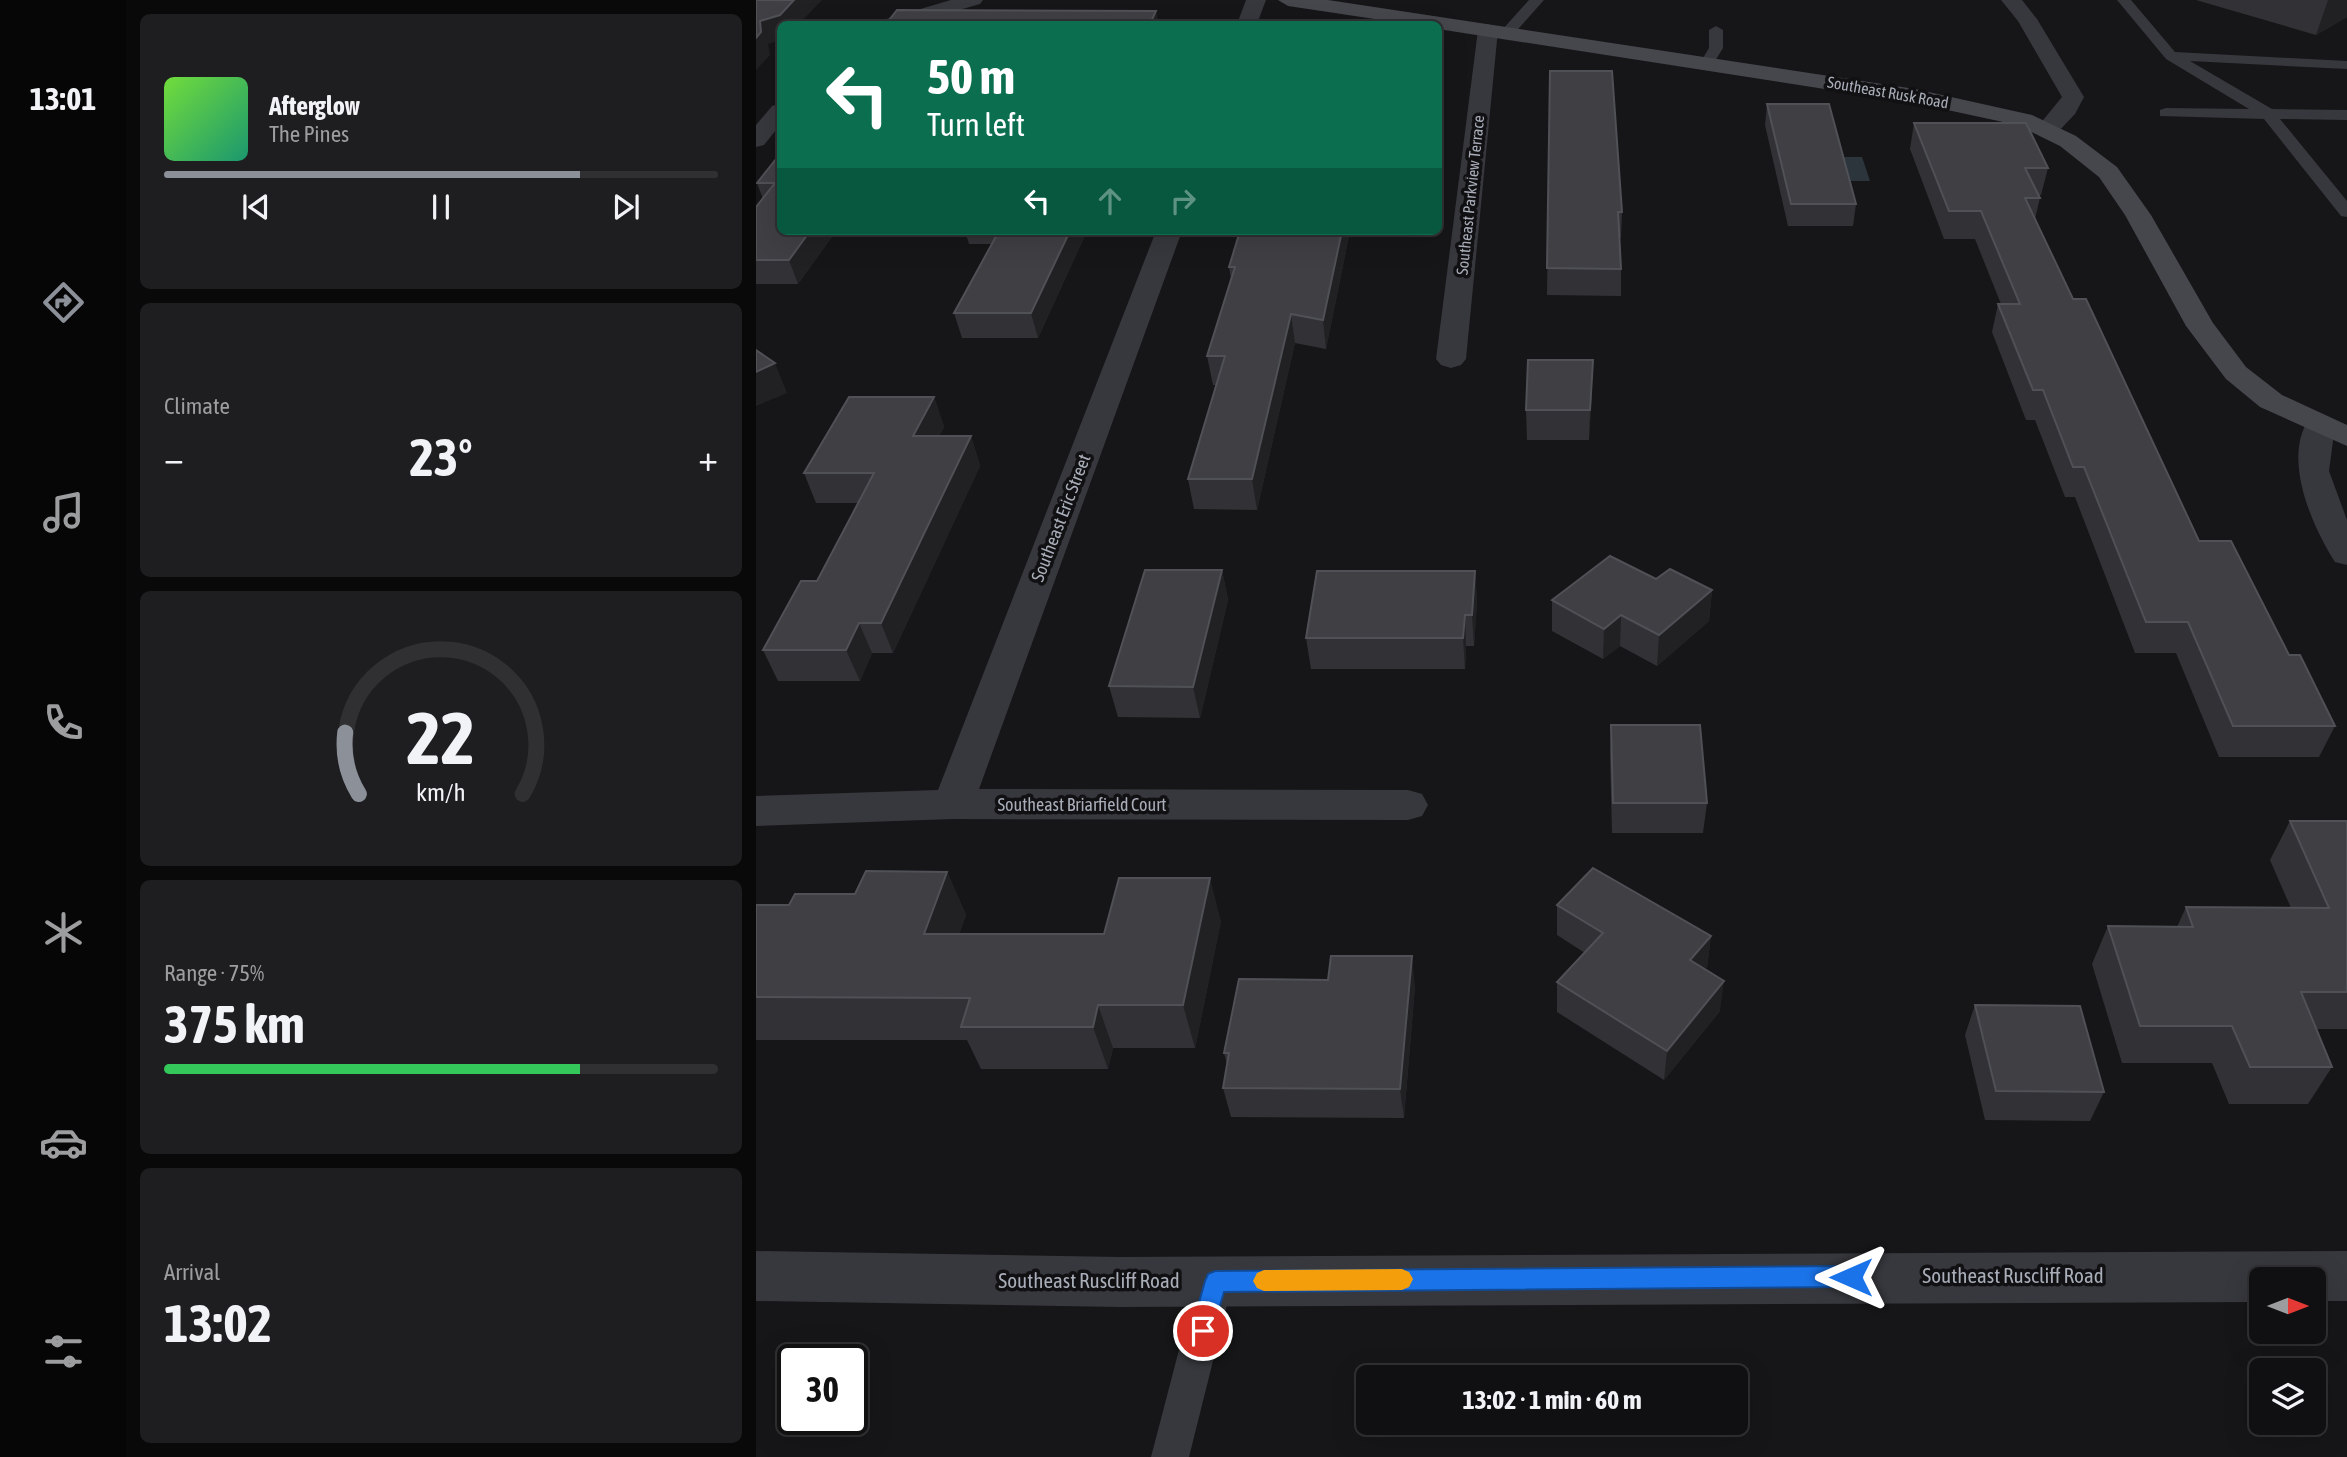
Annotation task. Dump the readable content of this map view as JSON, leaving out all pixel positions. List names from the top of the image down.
{
  "streets": {
    "street": [
      "Southeast Rusk Road",
      "Southeast Parkview Terrace",
      "Southeast Eric Street",
      "Southeast Briarfield Court",
      "Southeast Ruscliff Road"
    ]
  },
  "crossings": [
    ["Southeast Rusk Road", "Southeast Parkview Terrace"],
    ["Southeast Eric Street", "Southeast Briarfield Court"]
  ],
  "north": "right",
  "page": {
    "tabs": "13:01",
    "turn": ["50 m", "Turn left"],
    "song": ["Afterglow", "The Pines"],
    "tile": [
      "Climate",
      ["Range · 75%", "375 km"],
      ["Arrival", "13:02"]
    ],
    "heat": ["−", "23°", "+"],
    "limit": "30",
    "trip": "13:02 · 1 min · 60 m",
    "gauge": ["22", "km/h"]
  }
}
